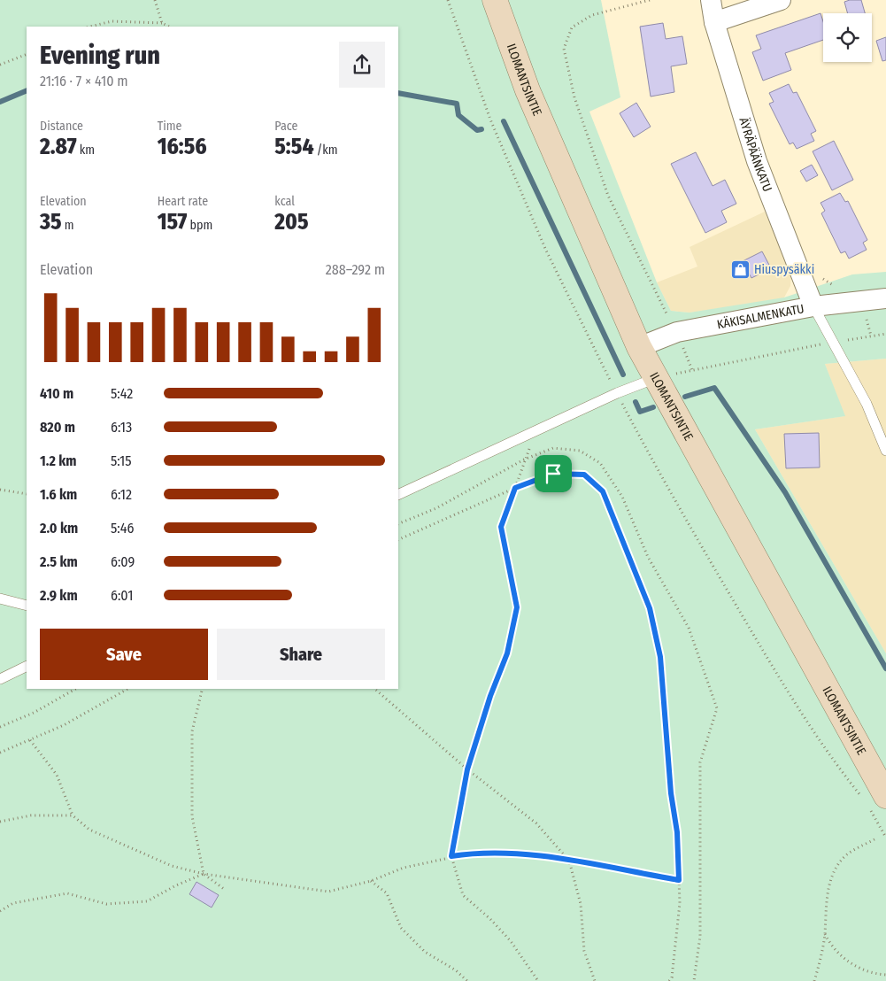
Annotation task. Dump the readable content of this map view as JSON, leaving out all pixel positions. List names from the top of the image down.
{
  "streets": {
    "main road": ["ILOMANTSINTIE"],
    "street": ["ÄYRÄPÄÄNKATU", "KÄKISALMENKATU"]
  },
  "crossings": [
    ["ILOMANTSINTIE", "KÄKISALMENKATU"],
    ["ÄYRÄPÄÄNKATU", "KÄKISALMENKATU"]
  ],
  "places": {
    "shop": ["Hiuspysäkki"]
  },
  "page": {
    "heading": ["Evening run", "21:16 · 7 × 410 m"],
    "stats": [
      ["Distance", "2.87 km"],
      ["Time", "16:56"],
      ["Pace", "5:54 /km"],
      ["Elevation", "35 m"],
      ["Heart rate", "157 bpm"],
      ["kcal", "205"]
    ],
    "chart": ["Elevation", "288–292 m"],
    "list": [
      {
        "name": "410 m",
        "note": "5:42"
      },
      {
        "name": "820 m",
        "note": "6:13"
      },
      {
        "name": "1.2 km",
        "note": "5:15"
      },
      {
        "name": "1.6 km",
        "note": "6:12"
      },
      {
        "name": "2.0 km",
        "note": "5:46"
      },
      {
        "name": "2.5 km",
        "note": "6:09"
      },
      {
        "name": "2.9 km",
        "note": "6:01"
      }
    ],
    "buttons": ["Save", "Share"]
  }
}
